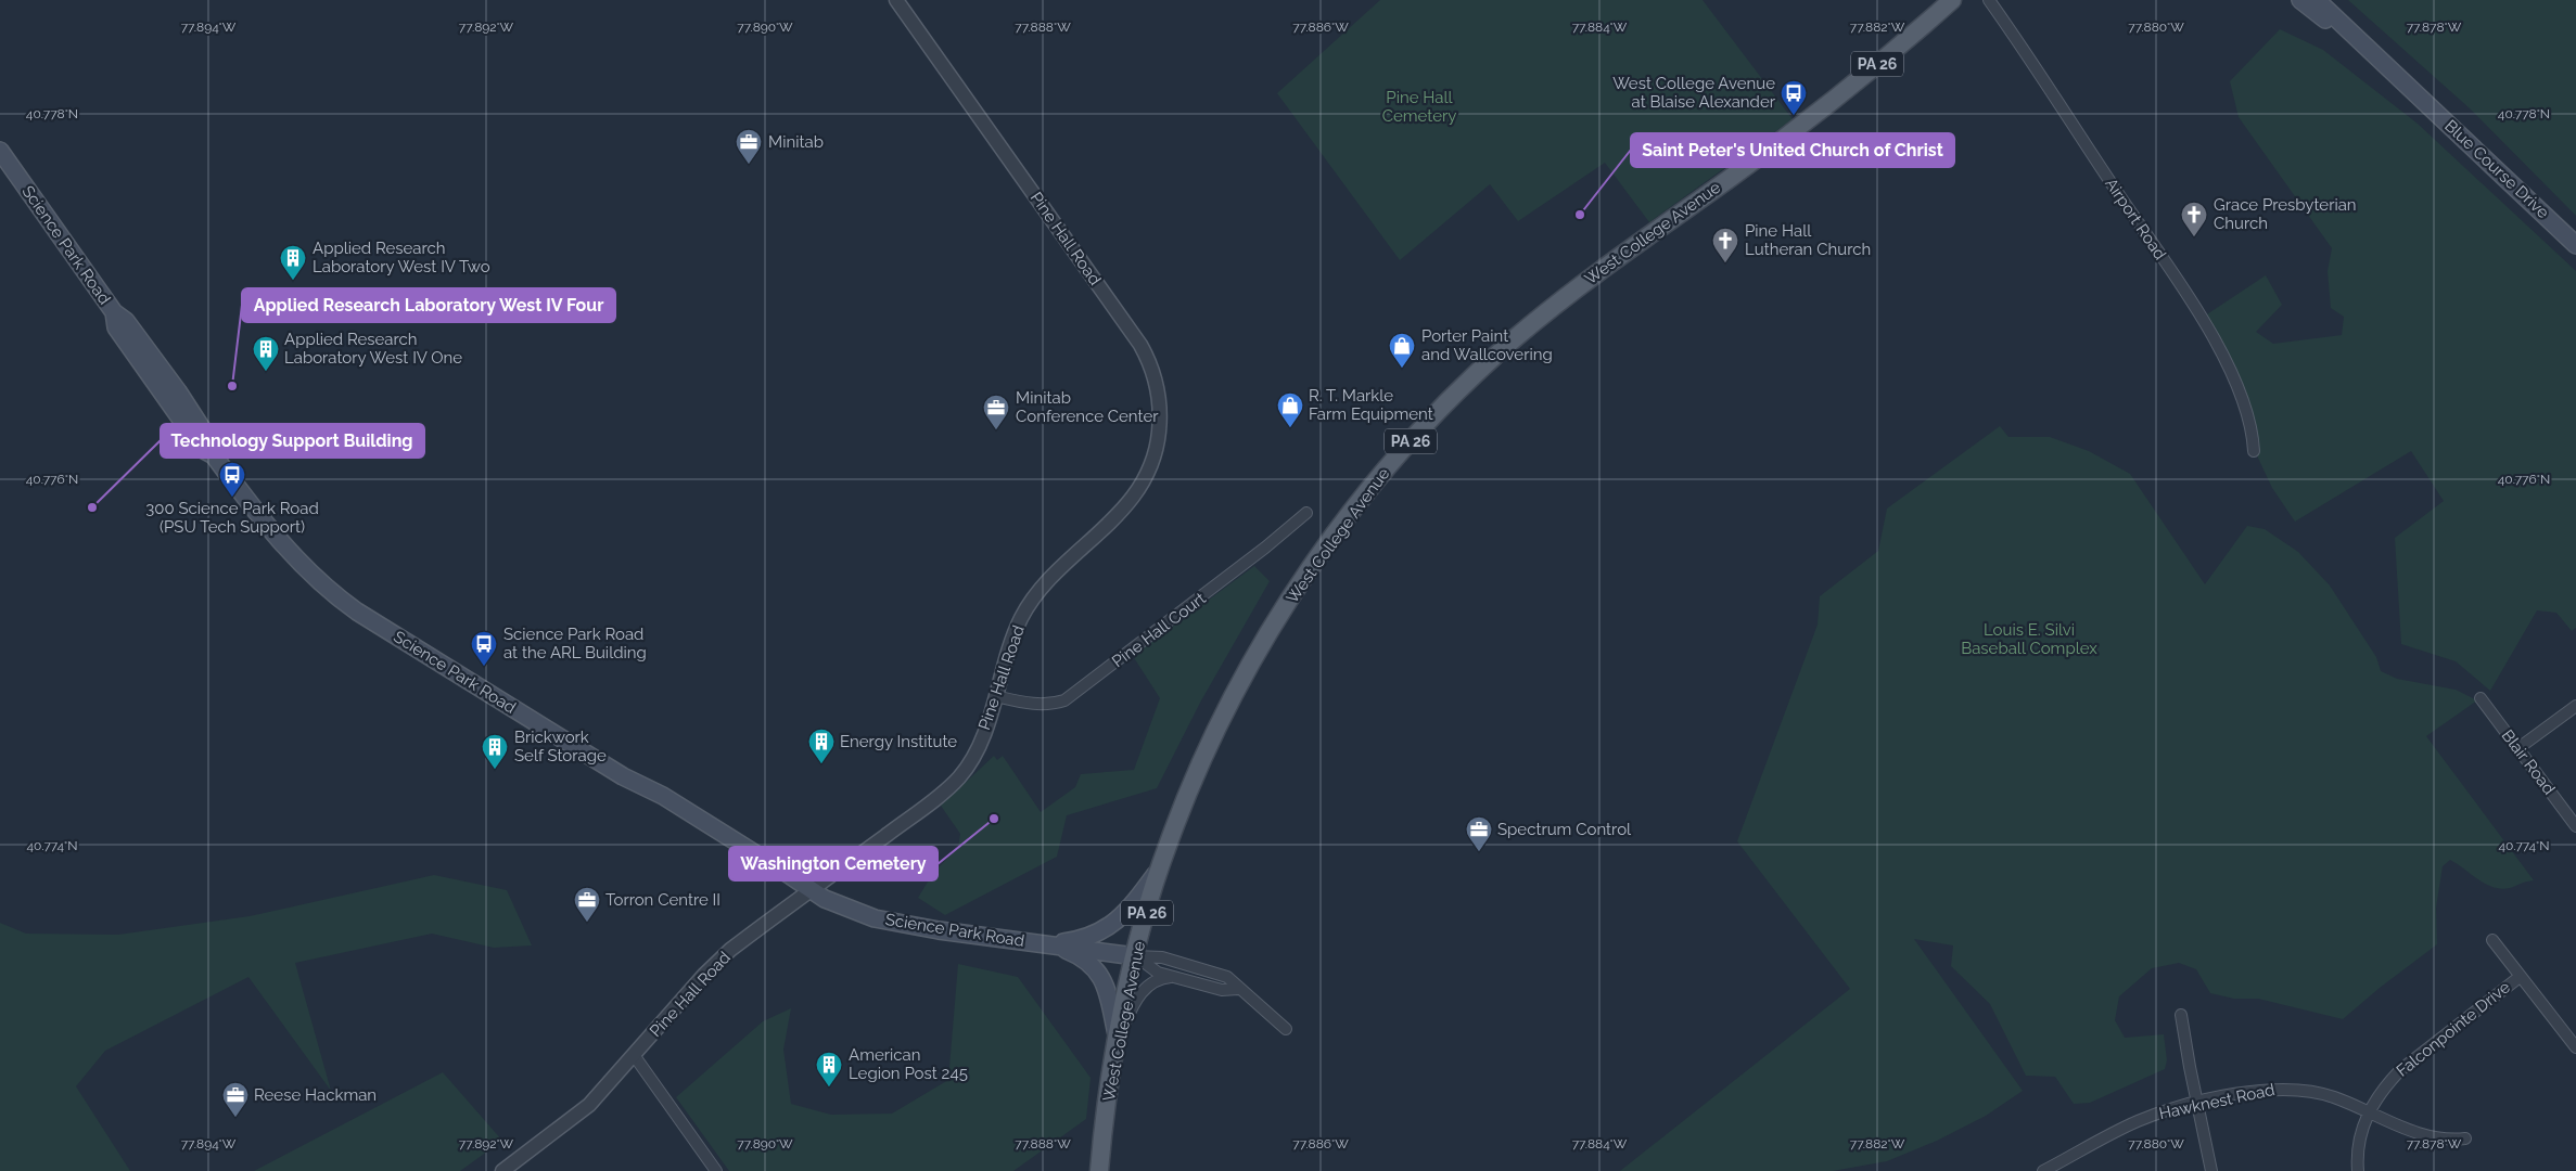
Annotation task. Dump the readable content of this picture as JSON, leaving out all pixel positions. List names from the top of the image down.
{
  "streets": {
    "main road": [
      "PA 26",
      "Blue Course Drive",
      "West College Avenue",
      "Science Park Road"
    ],
    "street": [
      "Airport Road",
      "Pine Hall Road",
      "Pine Hall Court",
      "Blair Road",
      "Falconpointe Drive",
      "Hawknest Road"
    ]
  },
  "crossings": [
    ["West College Avenue", "Science Park Road"],
    ["Pine Hall Road", "Science Park Road"],
    ["Pine Hall Road", "Pine Hall Court"],
    ["Falconpointe Drive", "Hawknest Road"]
  ],
  "parks": ["Pine Hall Cemetery", "Louis E. Silvi Baseball Complex"],
  "places": {
    "bus stop": ["West College Avenue at Blaise Alexander", "300 Science Park Road (PSU Tech Support)", "Science Park Road at the ARL Building"],
    "office": [
      "Minitab",
      "Minitab Conference Center",
      "Spectrum Control",
      "Torron Centre II",
      "Reese Hackman"
    ],
    "other": [
      "Saint Peter's United Church of Christ",
      "Applied Research Laboratory West IV Four",
      "Technology Support Building",
      "Washington Cemetery"
    ],
    "church": ["Grace Presbyterian Church", "Pine Hall Lutheran Church"],
    "building": [
      "Applied Research Laboratory West IV Two",
      "Applied Research Laboratory West IV One",
      "Energy Institute",
      "Brickwork Self Storage",
      "American Legion Post 245"
    ],
    "shop": ["Porter Paint and Wallcovering", "R. T. Markle Farm Equipment"]
  },
  "coordinates": [
    "77.894°W",
    "77.892°W",
    "77.890°W",
    "77.888°W",
    "77.886°W",
    "77.884°W",
    "77.882°W",
    "77.880°W",
    "77.878°W",
    "40.778°N",
    "40.776°N",
    "40.774°N"
  ]
}
